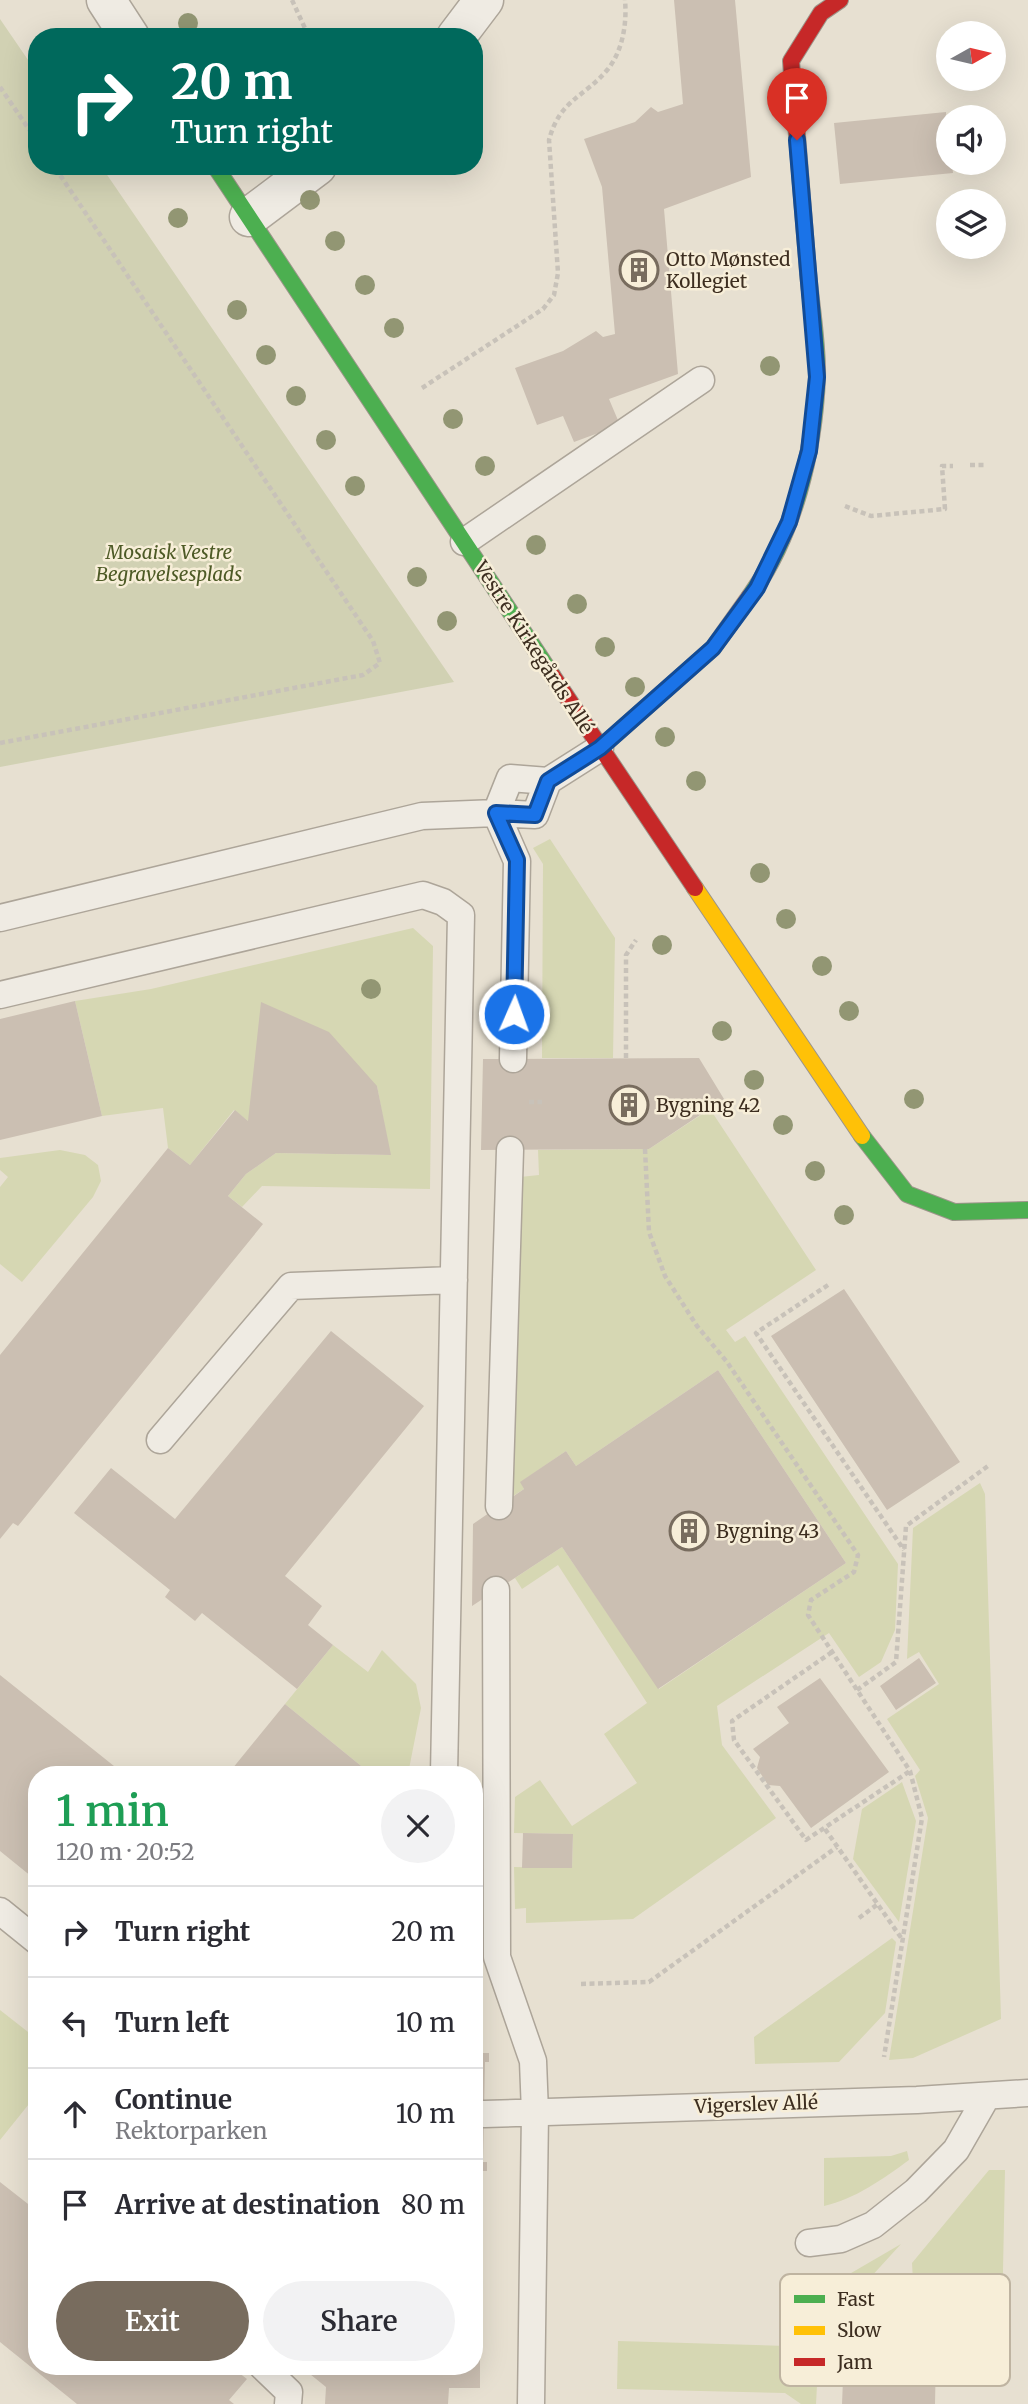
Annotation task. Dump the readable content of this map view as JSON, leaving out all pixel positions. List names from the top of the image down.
{
  "streets": {
    "street": ["Vestre Kirkegårds Allé"],
    "lane": ["Vigerslev Allé"]
  },
  "parks": ["Mosaisk Vestre Begravelsesplads"],
  "places": {
    "building": ["Otto Mønsted Kollegiet", "Bygning 42", "Bygning 43"]
  },
  "legend": ["Fast", "Slow", "Jam"],
  "north": "right",
  "page": {
    "turn": ["20 m", "Turn right"],
    "heading": ["1 min", "120 m · 20:52"],
    "list": [
      {
        "name": "Turn right",
        "value": "20 m"
      },
      {
        "name": "Turn left",
        "value": "10 m"
      },
      {
        "name": "Continue",
        "note": "Rektorparken",
        "value": "10 m"
      },
      {
        "name": "Arrive at destination",
        "value": "80 m"
      }
    ],
    "buttons": ["Exit", "Share"]
  }
}
